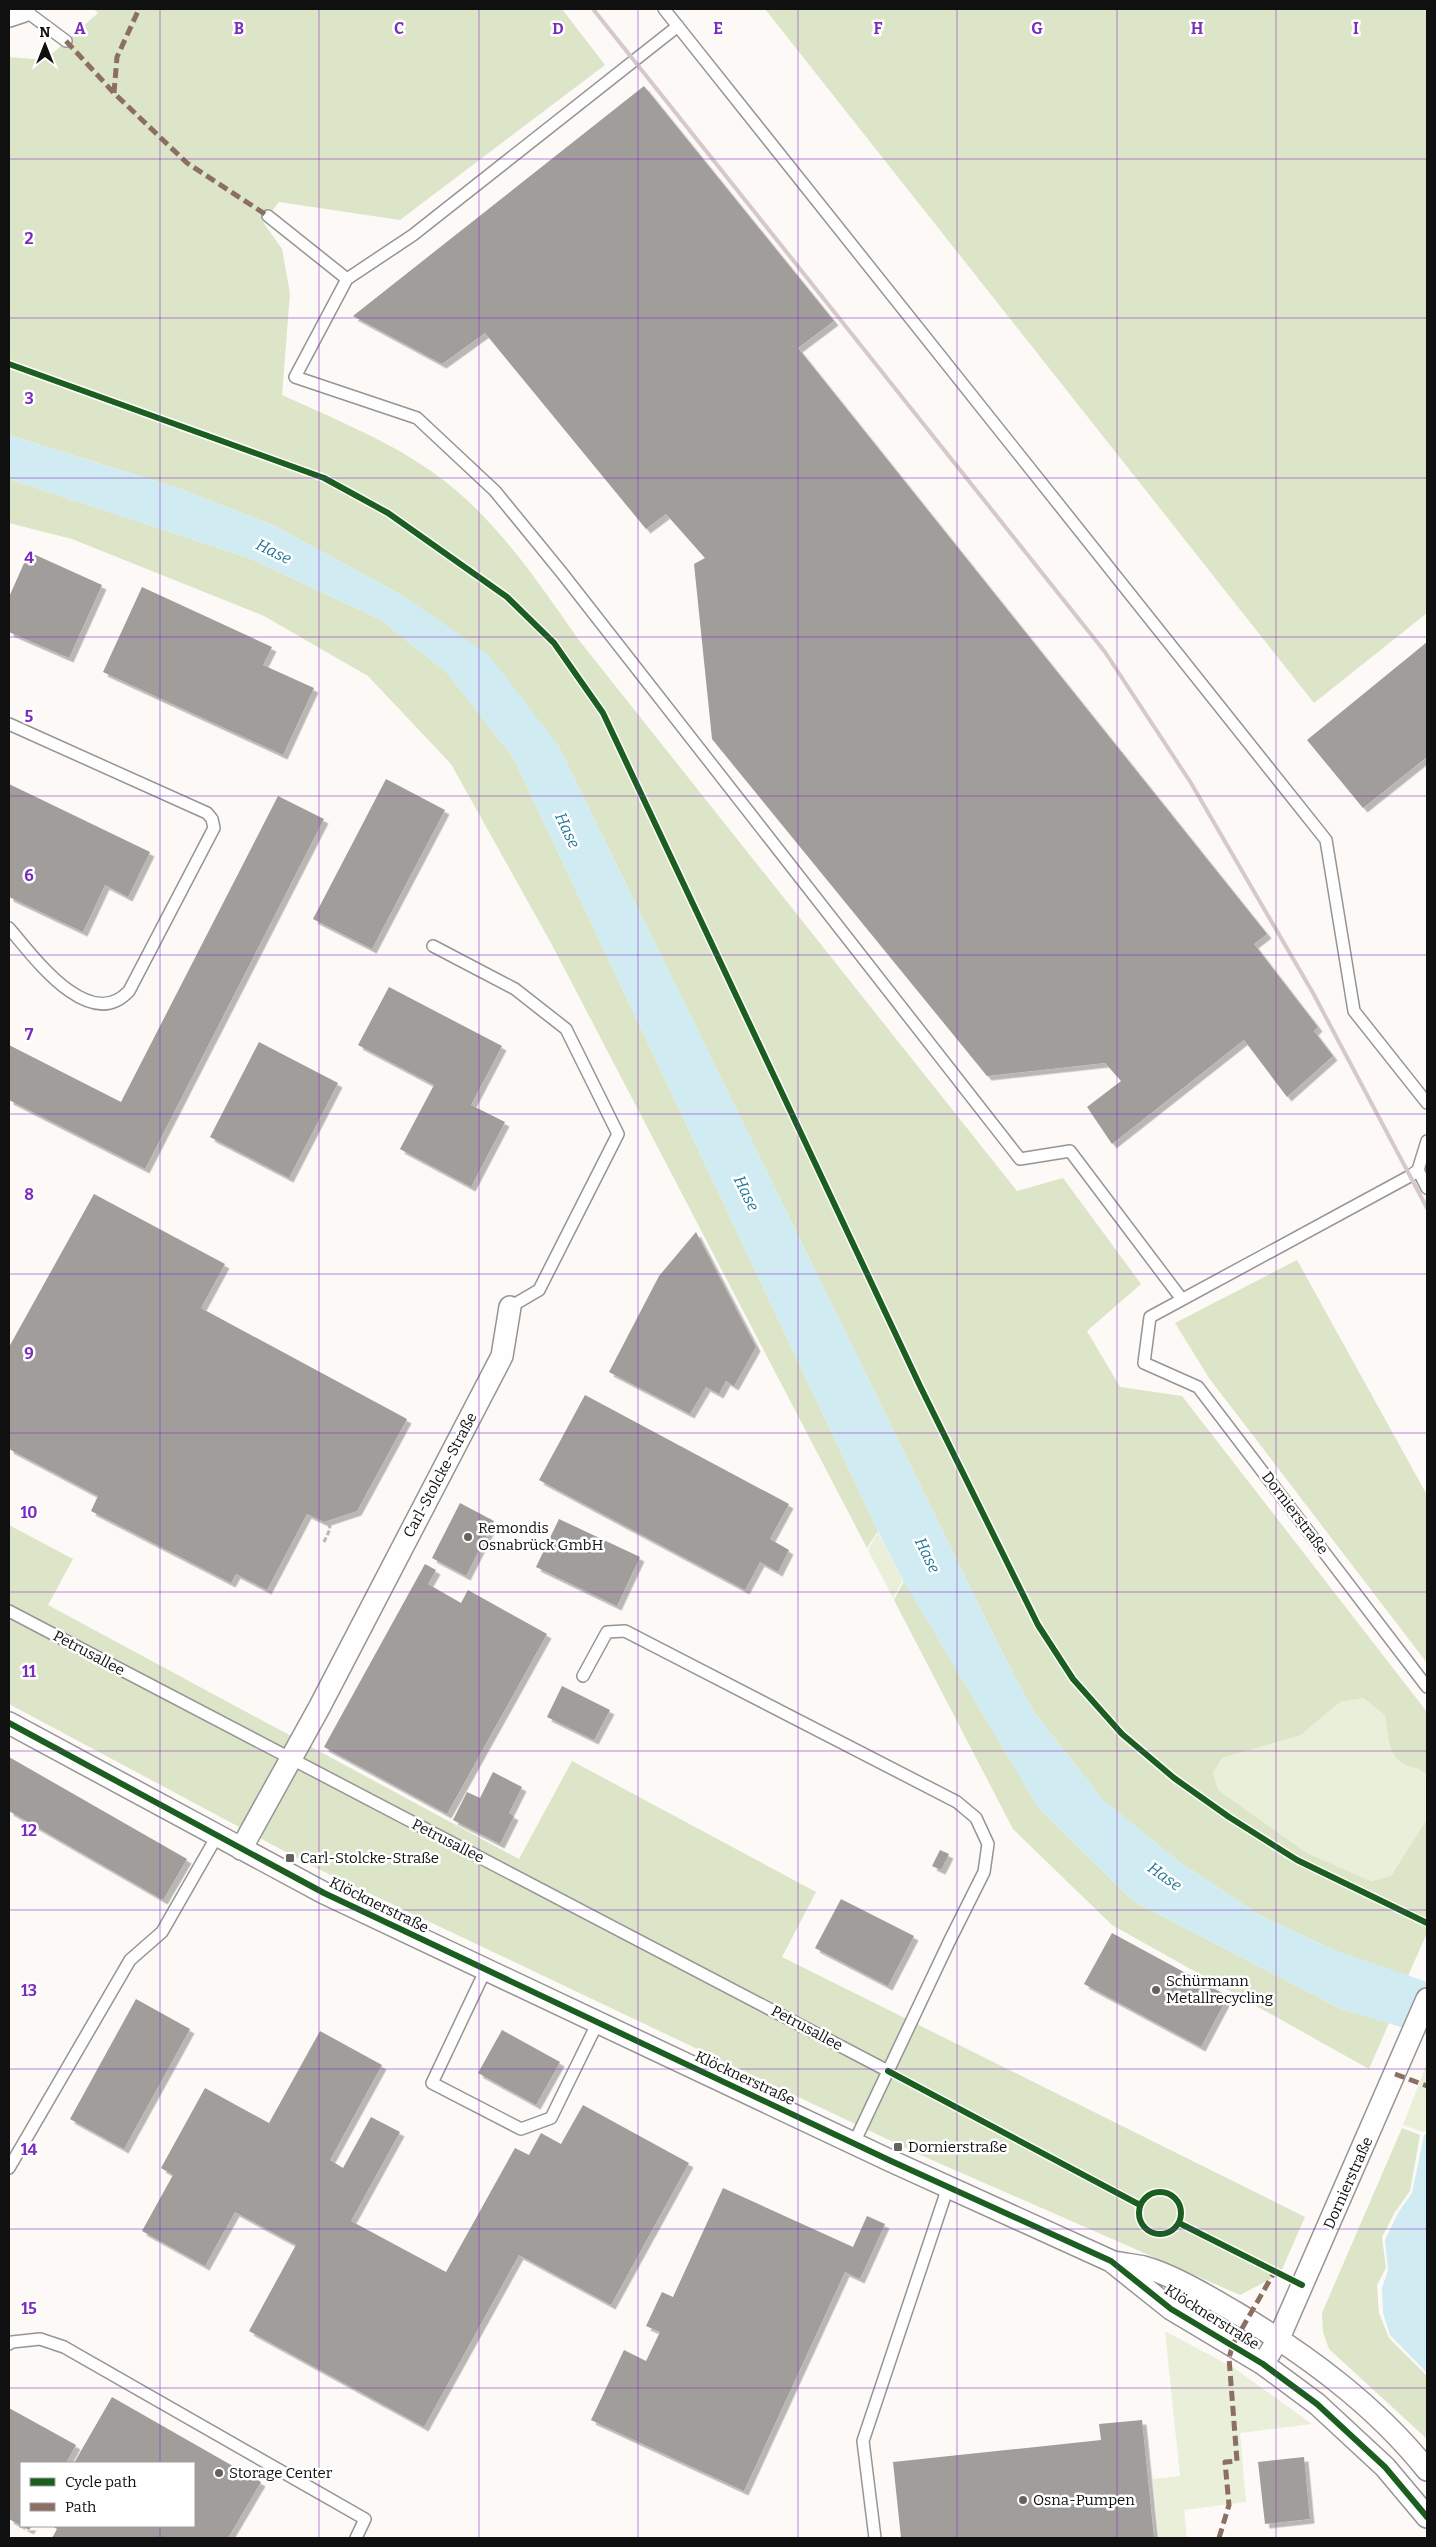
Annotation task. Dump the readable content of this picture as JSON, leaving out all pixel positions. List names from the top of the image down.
{
  "streets": {
    "street": ["Carl-Stolcke-Straße", "Dornierstraße", "Klöcknerstraße"],
    "lane": ["Petrusallee"]
  },
  "crossings": [
    ["Carl-Stolcke-Straße", "Petrusallee"],
    ["Carl-Stolcke-Straße", "Klöcknerstraße"],
    ["Dornierstraße", "Klöcknerstraße"]
  ],
  "water": ["Hase"],
  "places": {
    "other": [
      "Remondis Osnabrück GmbH",
      "Schürmann Metallrecycling",
      "Storage Center",
      "Osna-Pumpen"
    ],
    "transit": ["Carl-Stolcke-Straße", "Dornierstraße"]
  },
  "legend": ["Cycle path", "Path"],
  "north": "top",
  "grid": {
    "columns": [
      "A",
      "B",
      "C",
      "D",
      "E",
      "F",
      "G",
      "H",
      "I"
    ],
    "rows": [
      "2",
      "3",
      "4",
      "5",
      "6",
      "7",
      "8",
      "9",
      "10",
      "11",
      "12",
      "13",
      "14",
      "15"
    ]
  }
}
